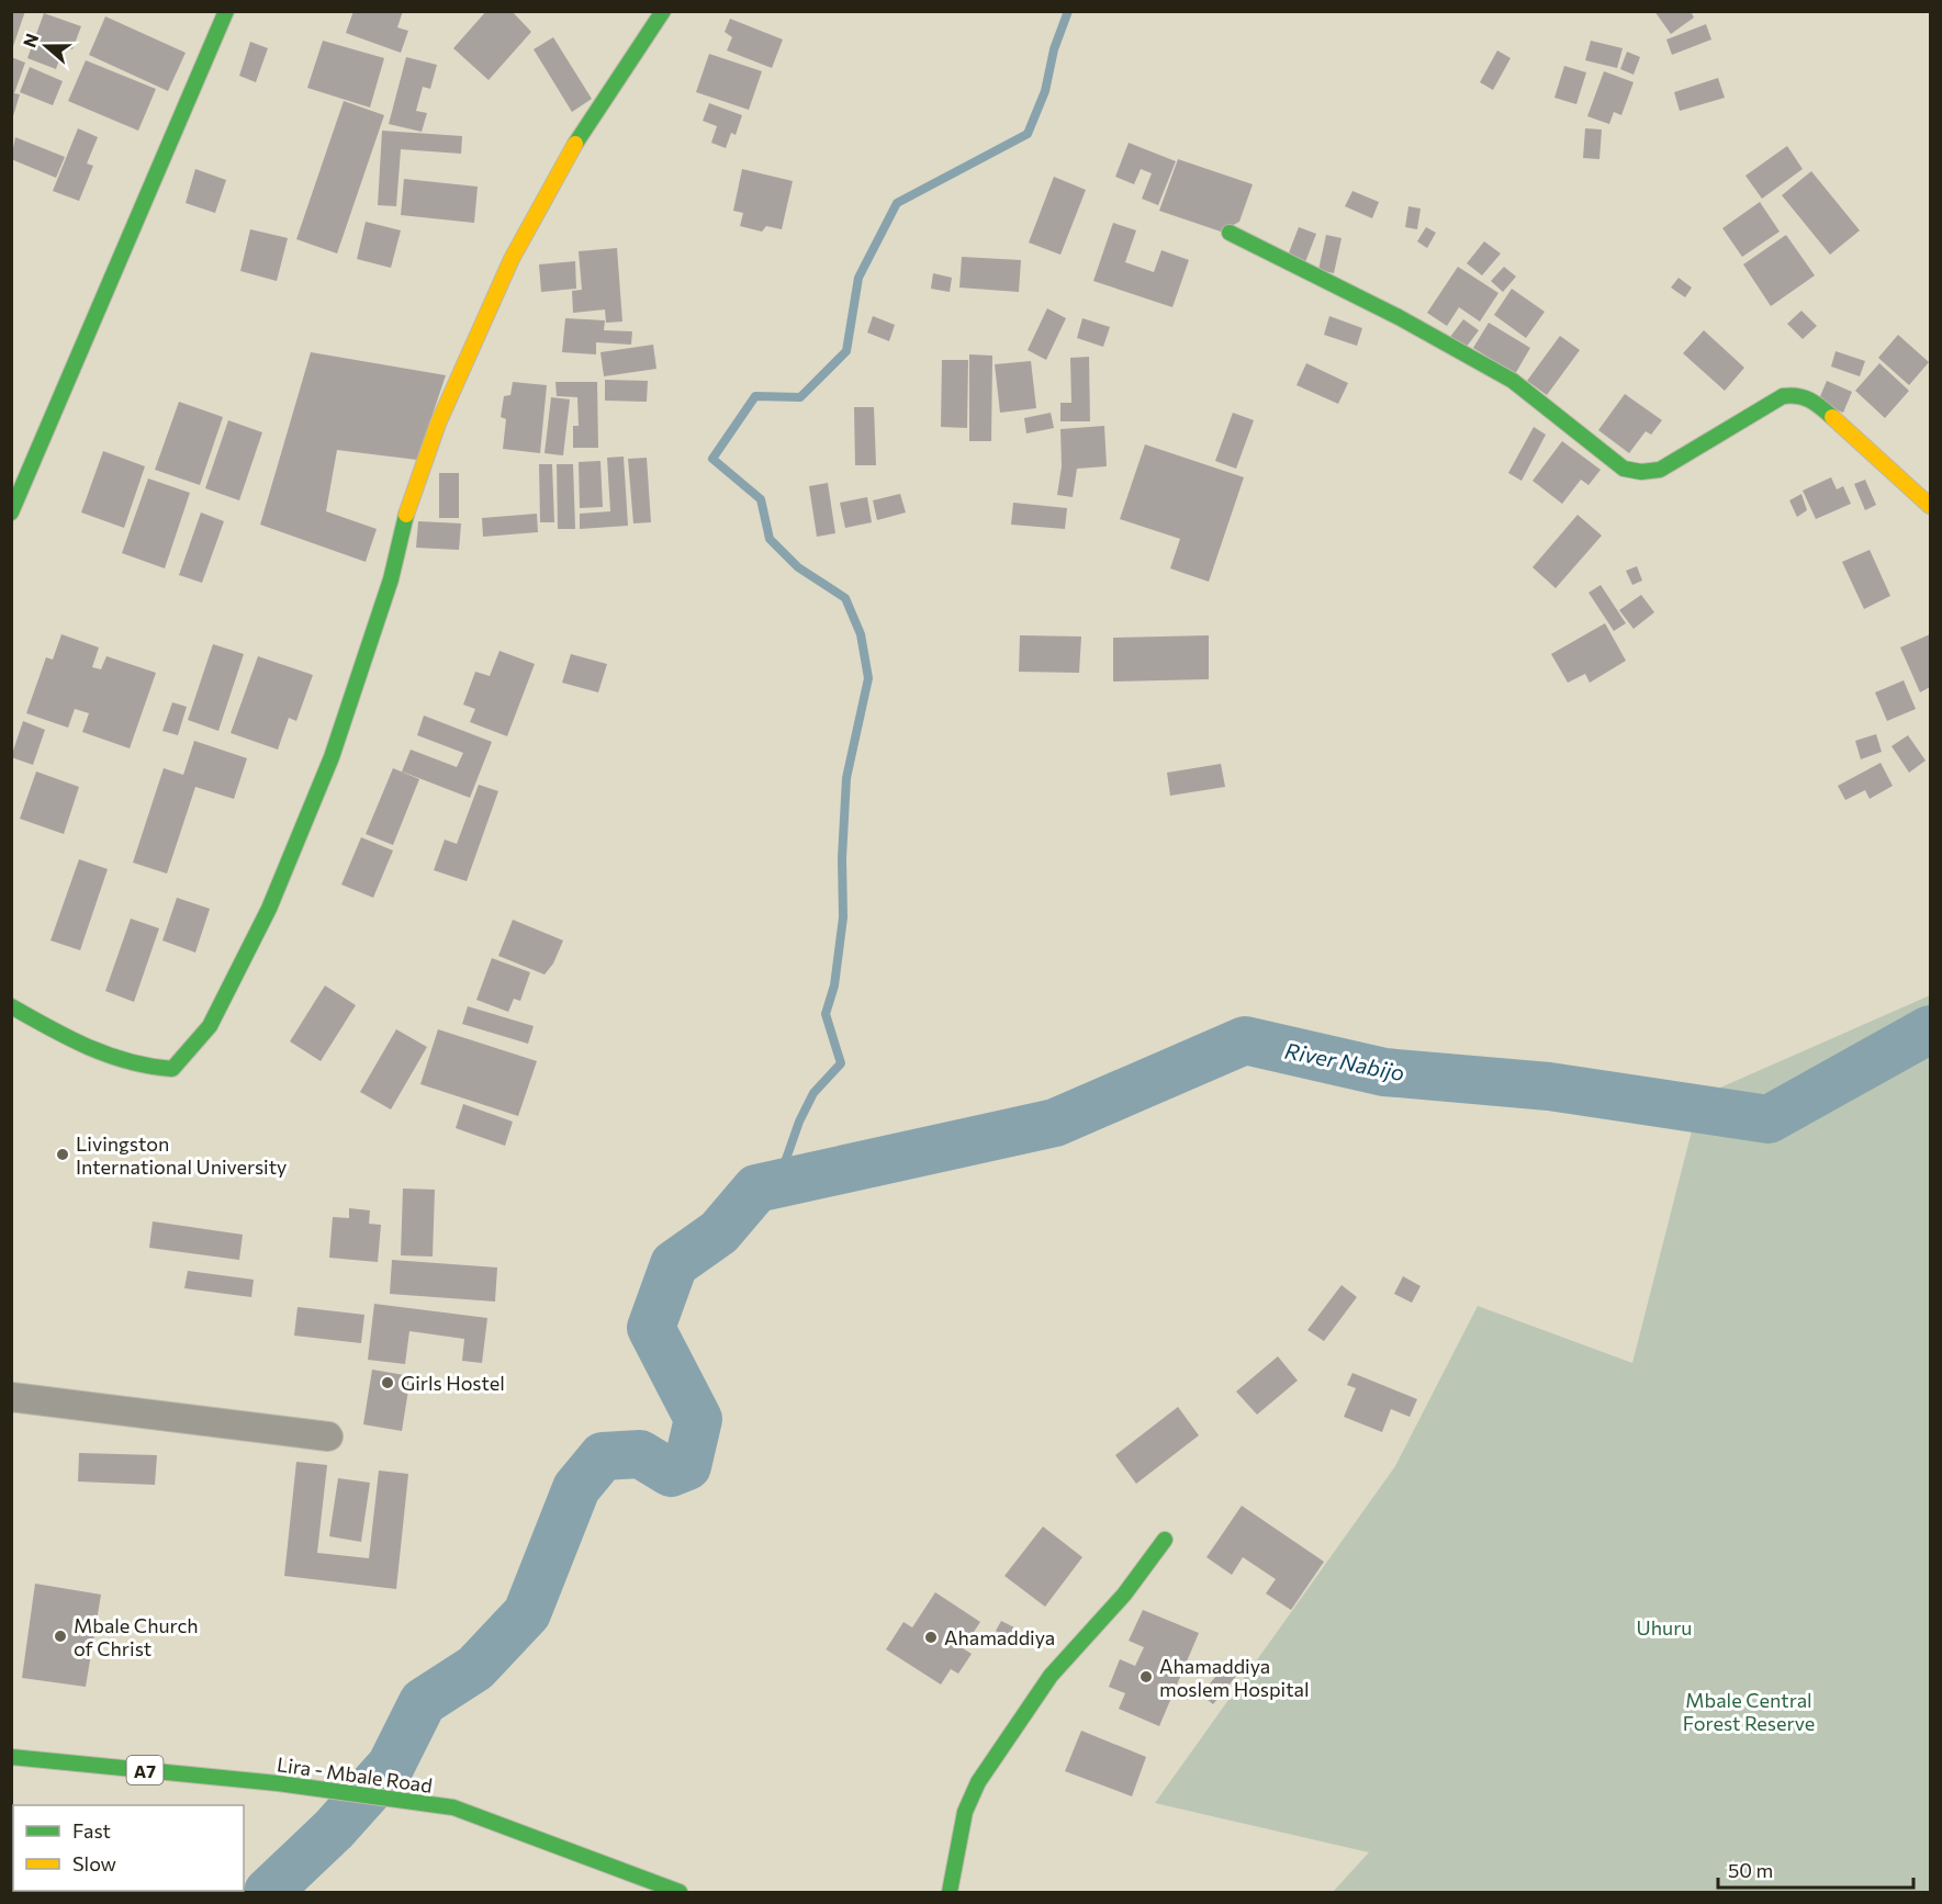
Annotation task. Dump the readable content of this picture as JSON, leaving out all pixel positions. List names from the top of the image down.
{
  "streets": {
    "street": ["A7", "Lira - Mbale Road"]
  },
  "water": ["River Nabijo"],
  "parks": ["Uhuru", "Mbale Central Forest Reserve"],
  "places": [
    "Livingston International University",
    "Girls Hostel",
    "Mbale Church of Christ",
    "Ahamaddiya",
    "Ahamaddiya moslem Hospital"
  ],
  "legend": ["Fast", "Slow"],
  "scale_bar": "50 m",
  "north": "left"
}
